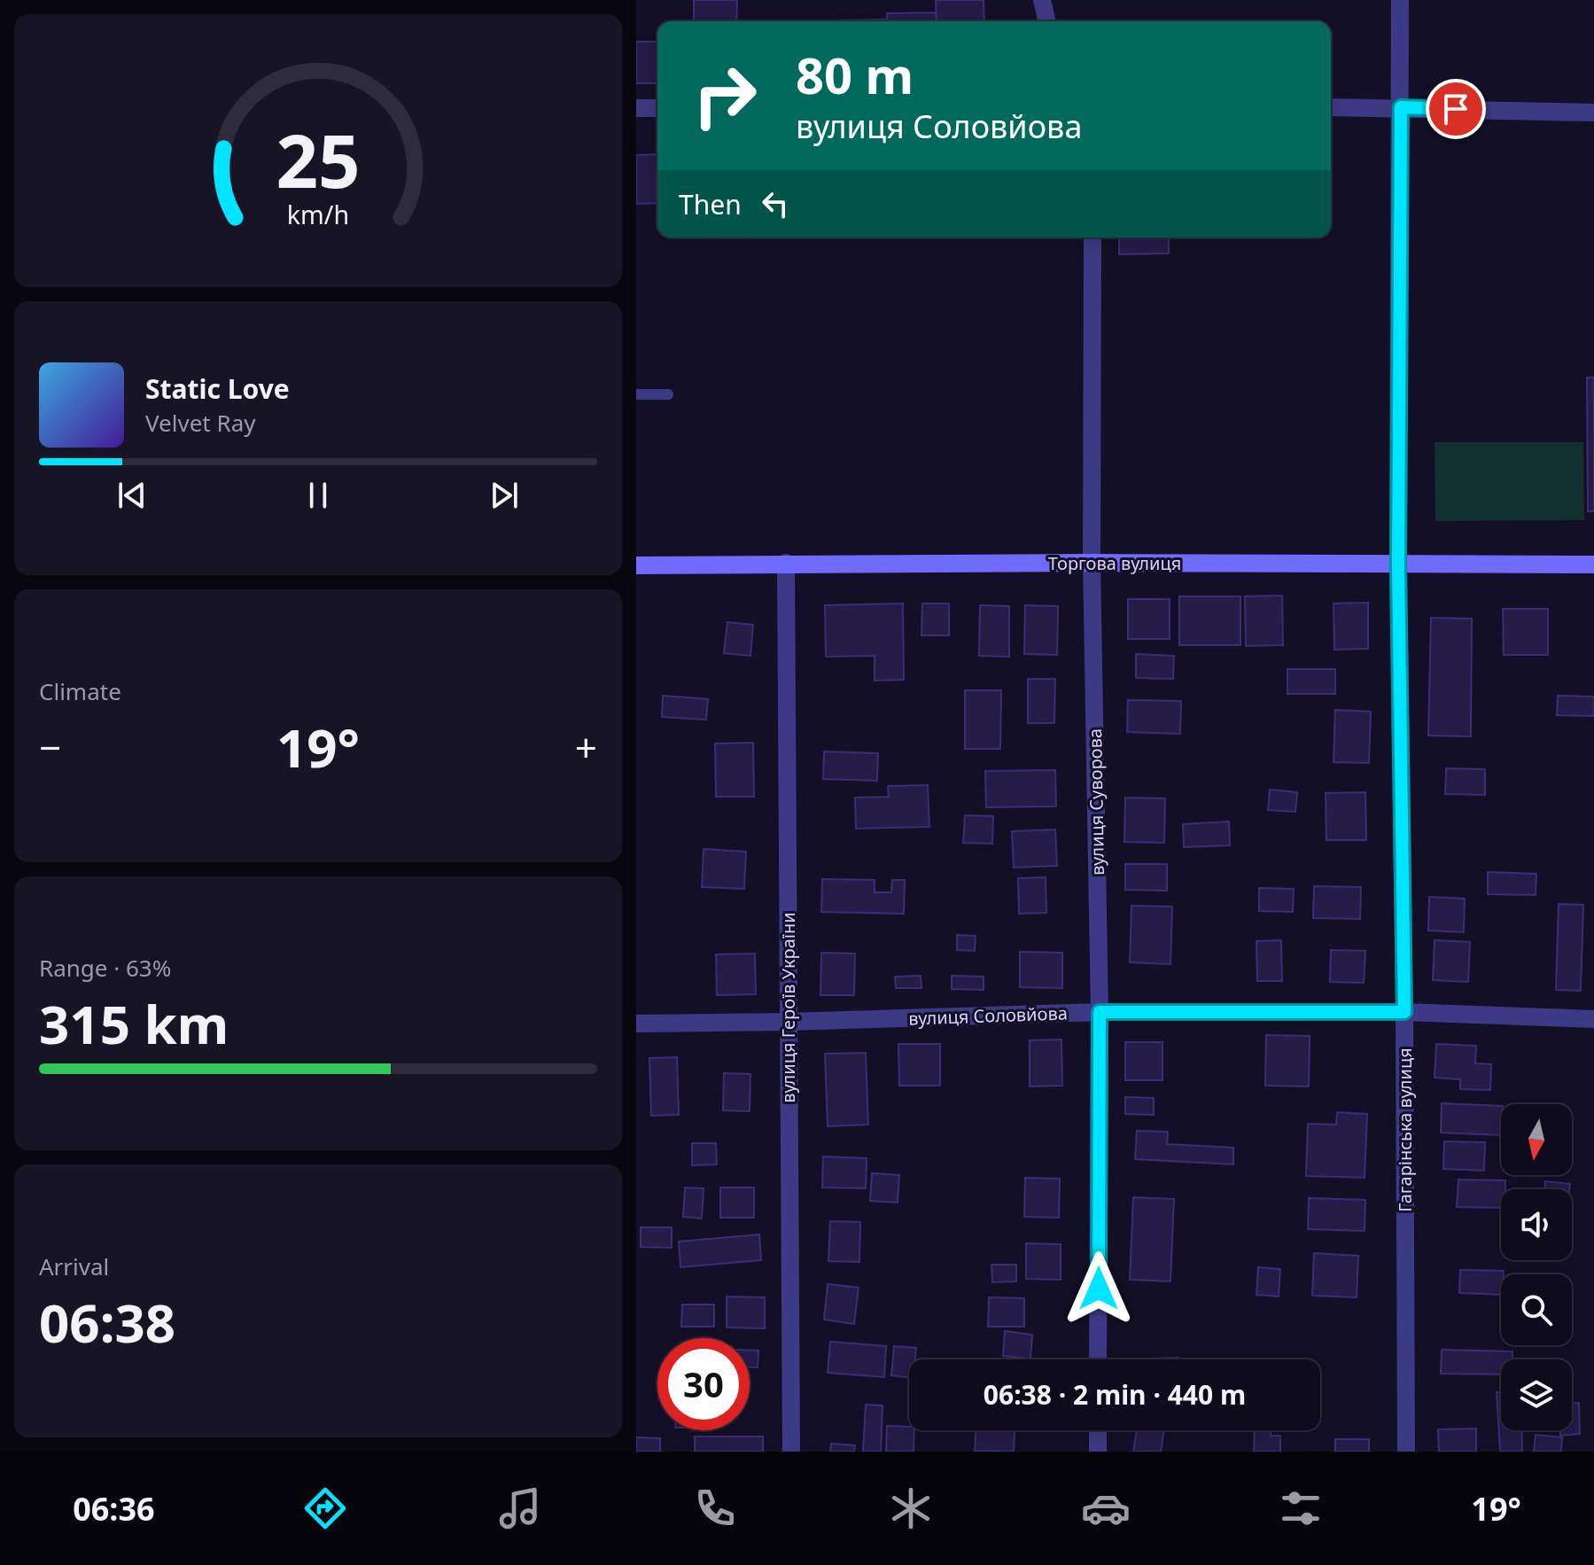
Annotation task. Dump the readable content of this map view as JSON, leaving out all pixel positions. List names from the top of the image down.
{
  "streets": {
    "main road": ["Торгова вулиця"],
    "street": [
      "вулиця Суворова",
      "вулиця Героїв України",
      "вулиця Соловйова",
      "Гагарінська вулиця"
    ]
  },
  "crossings": [
    ["Торгова вулиця", "вулиця Суворова"],
    ["Торгова вулиця", "вулиця Героїв України"],
    ["Торгова вулиця", "Гагарінська вулиця"],
    ["вулиця Суворова", "вулиця Соловйова"],
    ["вулиця Героїв України", "вулиця Соловйова"],
    ["вулиця Соловйова", "Гагарінська вулиця"]
  ],
  "north": "bottom",
  "page": {
    "turn": ["80 m", "вулиця Соловйова"],
    "then": "Then",
    "song": ["Static Love", "Velvet Ray"],
    "tile": [
      "Climate",
      ["Range · 63%", "315 km"],
      ["Arrival", "06:38"]
    ],
    "heat": ["−", "19°", "+"],
    "limit": "30",
    "trip": "06:38 · 2 min · 440 m",
    "tabs": ["06:36", "19°"],
    "gauge": ["25", "km/h"]
  }
}
